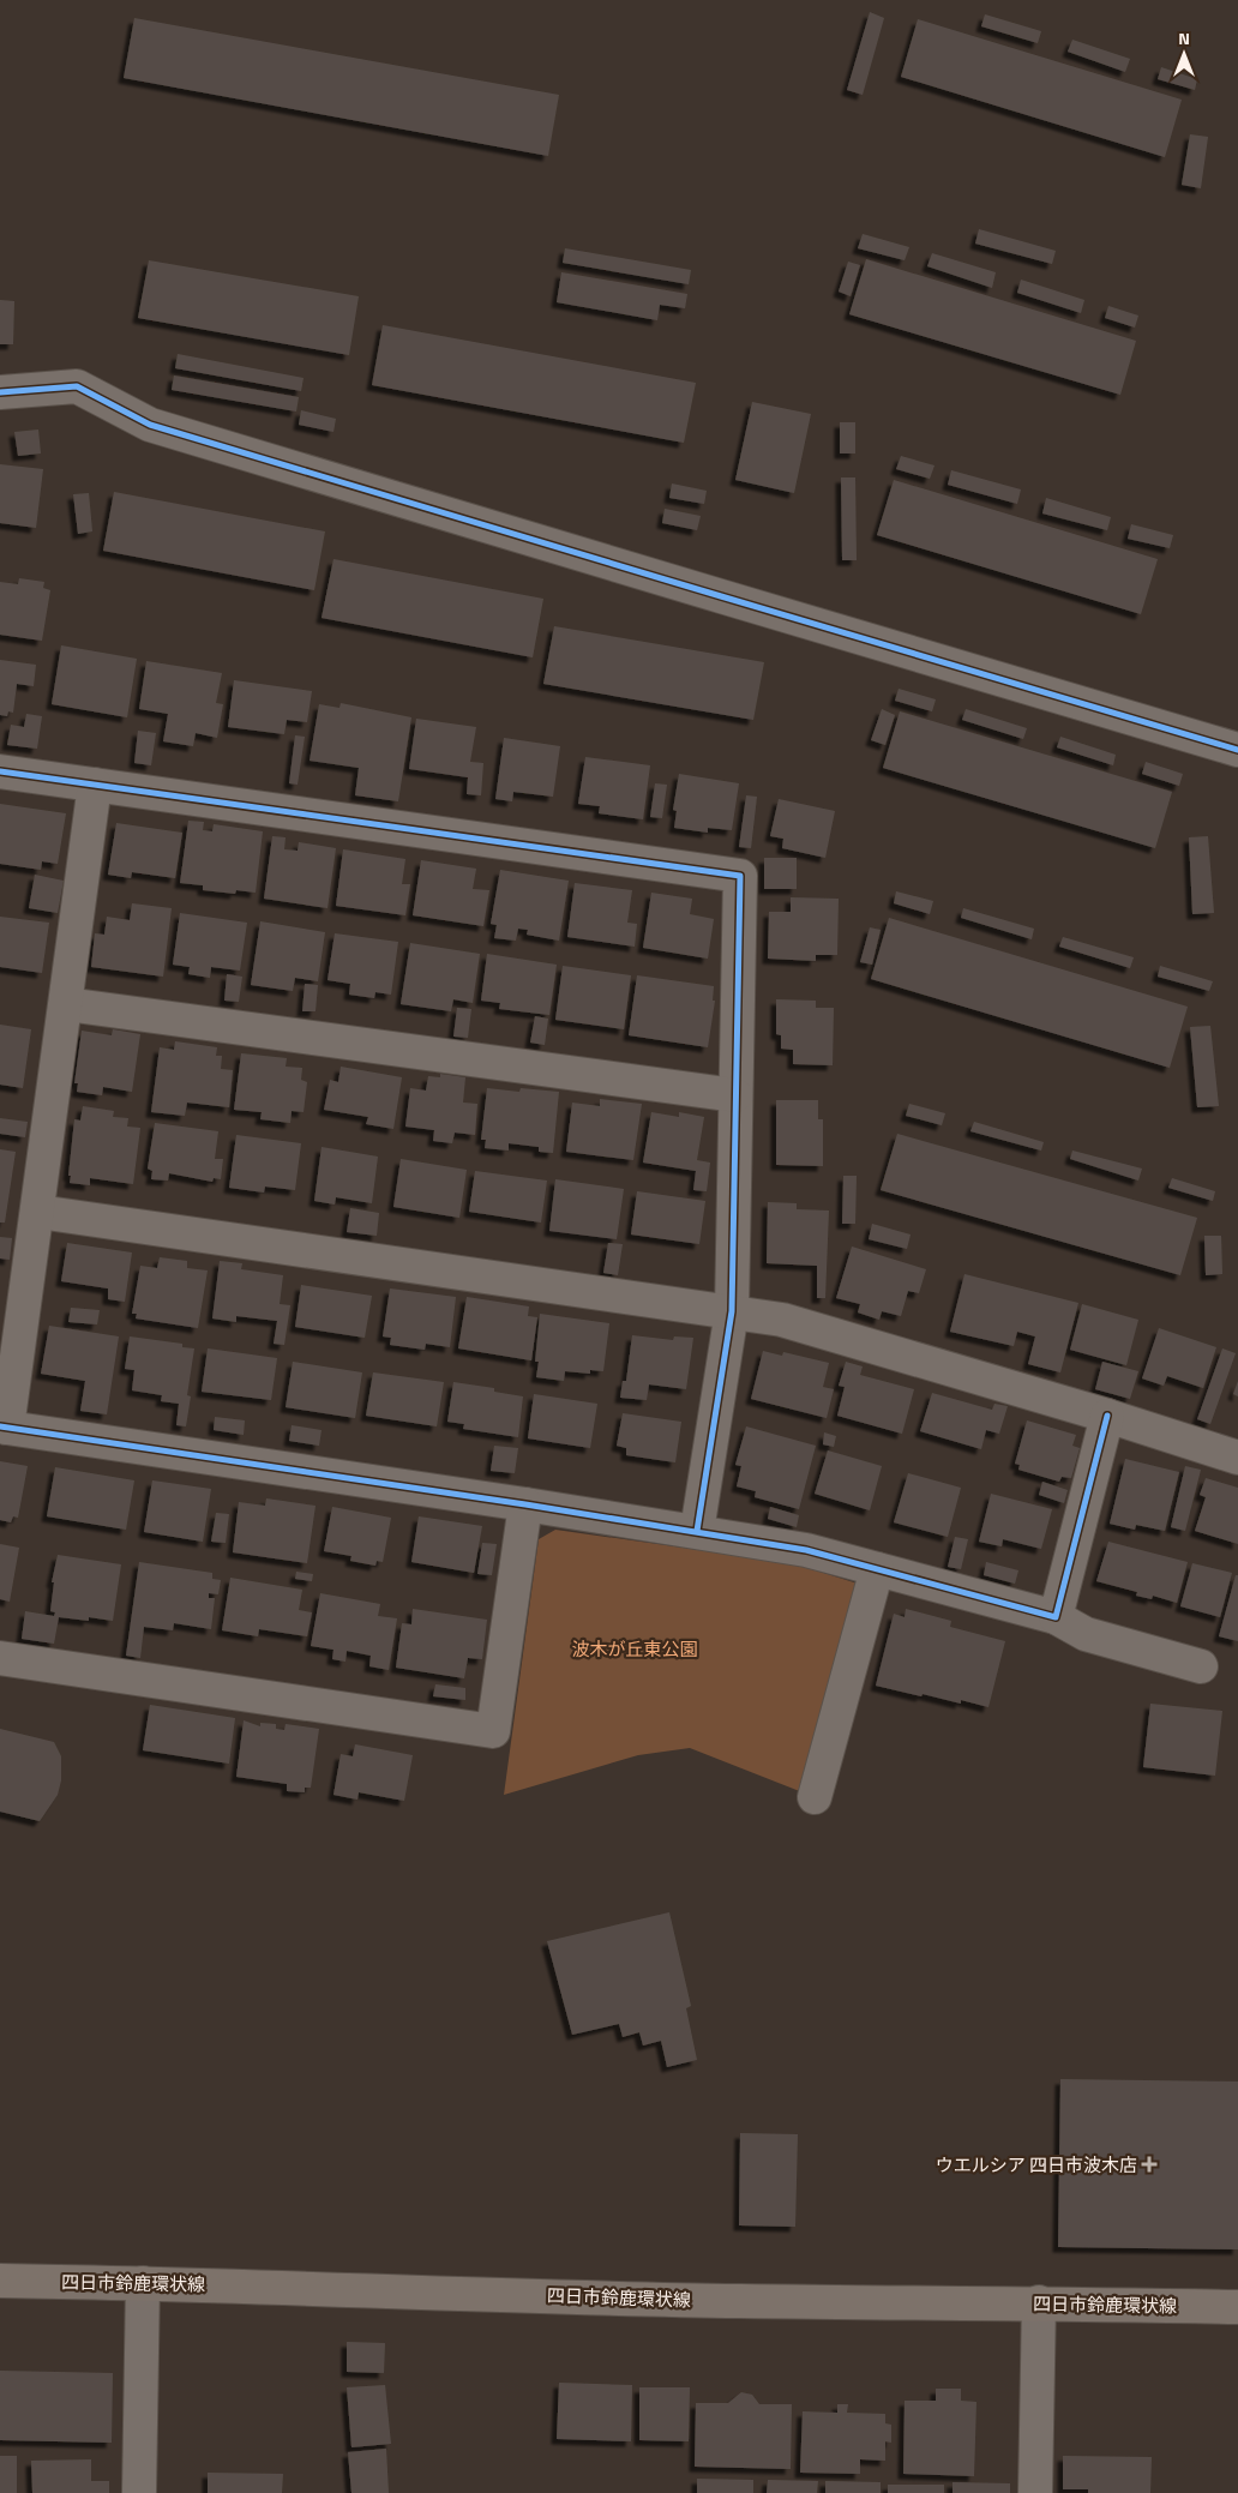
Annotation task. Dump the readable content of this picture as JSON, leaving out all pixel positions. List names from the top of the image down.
{
  "streets": {
    "main road": ["四日市鈴鹿環状線"]
  },
  "parks": ["波木が丘東公園"],
  "places": {
    "health": ["ウエルシア 四日市波木店"]
  },
  "north": "top"
}
